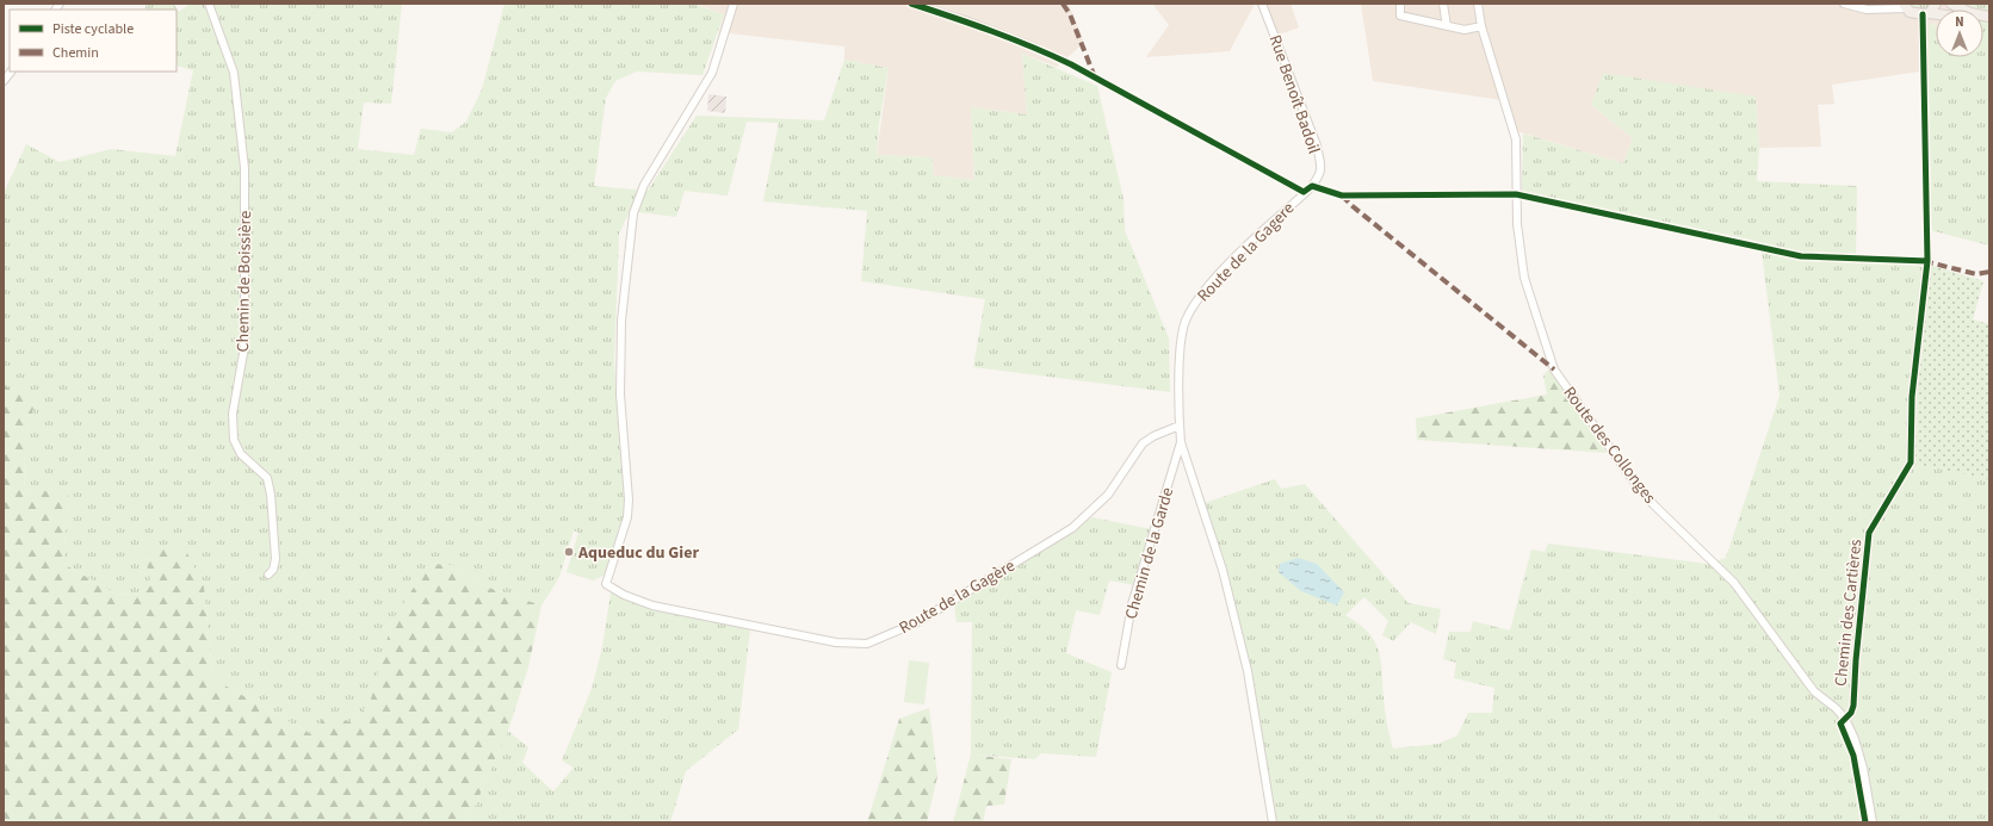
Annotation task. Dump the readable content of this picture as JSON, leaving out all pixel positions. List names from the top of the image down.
{
  "streets": {
    "street": [
      "Rue Benoît Badoil",
      "Route de la Gagere",
      "Chemin de Boissière",
      "Route des Collonges",
      "Chemin de la Garde",
      "Route de la Gagère",
      "Chemin des Cartières"
    ]
  },
  "crossings": [
    ["Rue Benoît Badoil", "Route de la Gagere"],
    ["Route de la Gagere", "Chemin de la Garde"],
    ["Route de la Gagere", "Route de la Gagère"],
    ["Route des Collonges", "Chemin des Cartières"]
  ],
  "places": ["Aqueduc du Gier"],
  "legend": ["Piste cyclable", "Chemin"],
  "north": "top"
}
